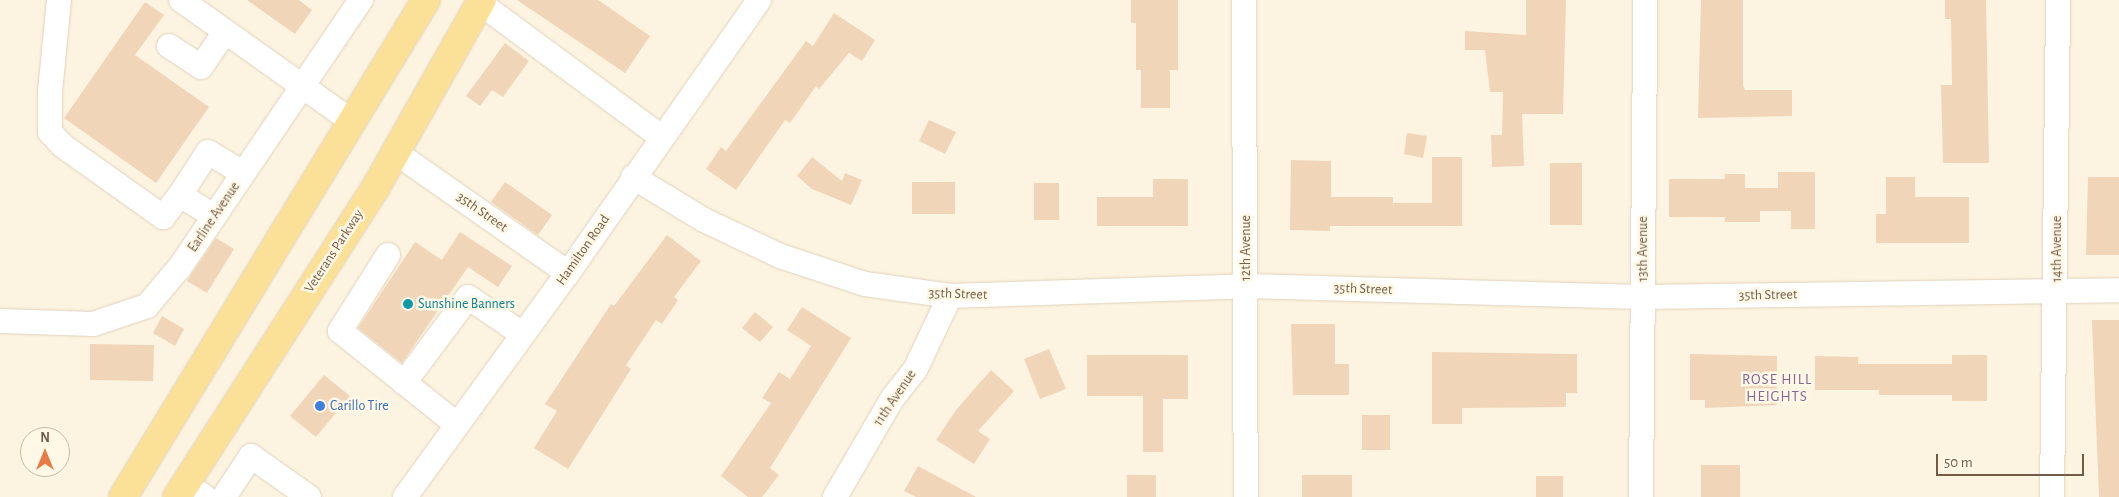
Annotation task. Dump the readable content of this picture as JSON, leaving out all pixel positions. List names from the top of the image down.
{
  "streets": {
    "main road": ["Veterans Parkway"],
    "street": [
      "35th Street",
      "Earline Avenue",
      "12th Avenue",
      "13th Avenue",
      "14th Avenue",
      "Hamilton Road",
      "11th Avenue"
    ]
  },
  "crossings": [
    ["35th Street", "12th Avenue"],
    ["35th Street", "13th Avenue"],
    ["35th Street", "14th Avenue"],
    ["35th Street", "Hamilton Road"],
    ["35th Street", "Veterans Parkway"],
    ["35th Street", "11th Avenue"]
  ],
  "districts": ["ROSE HILL HEIGHTS"],
  "places": ["Sunshine Banners", "Carillo Tire"],
  "scale_bar": "50 m",
  "north": "top"
}
